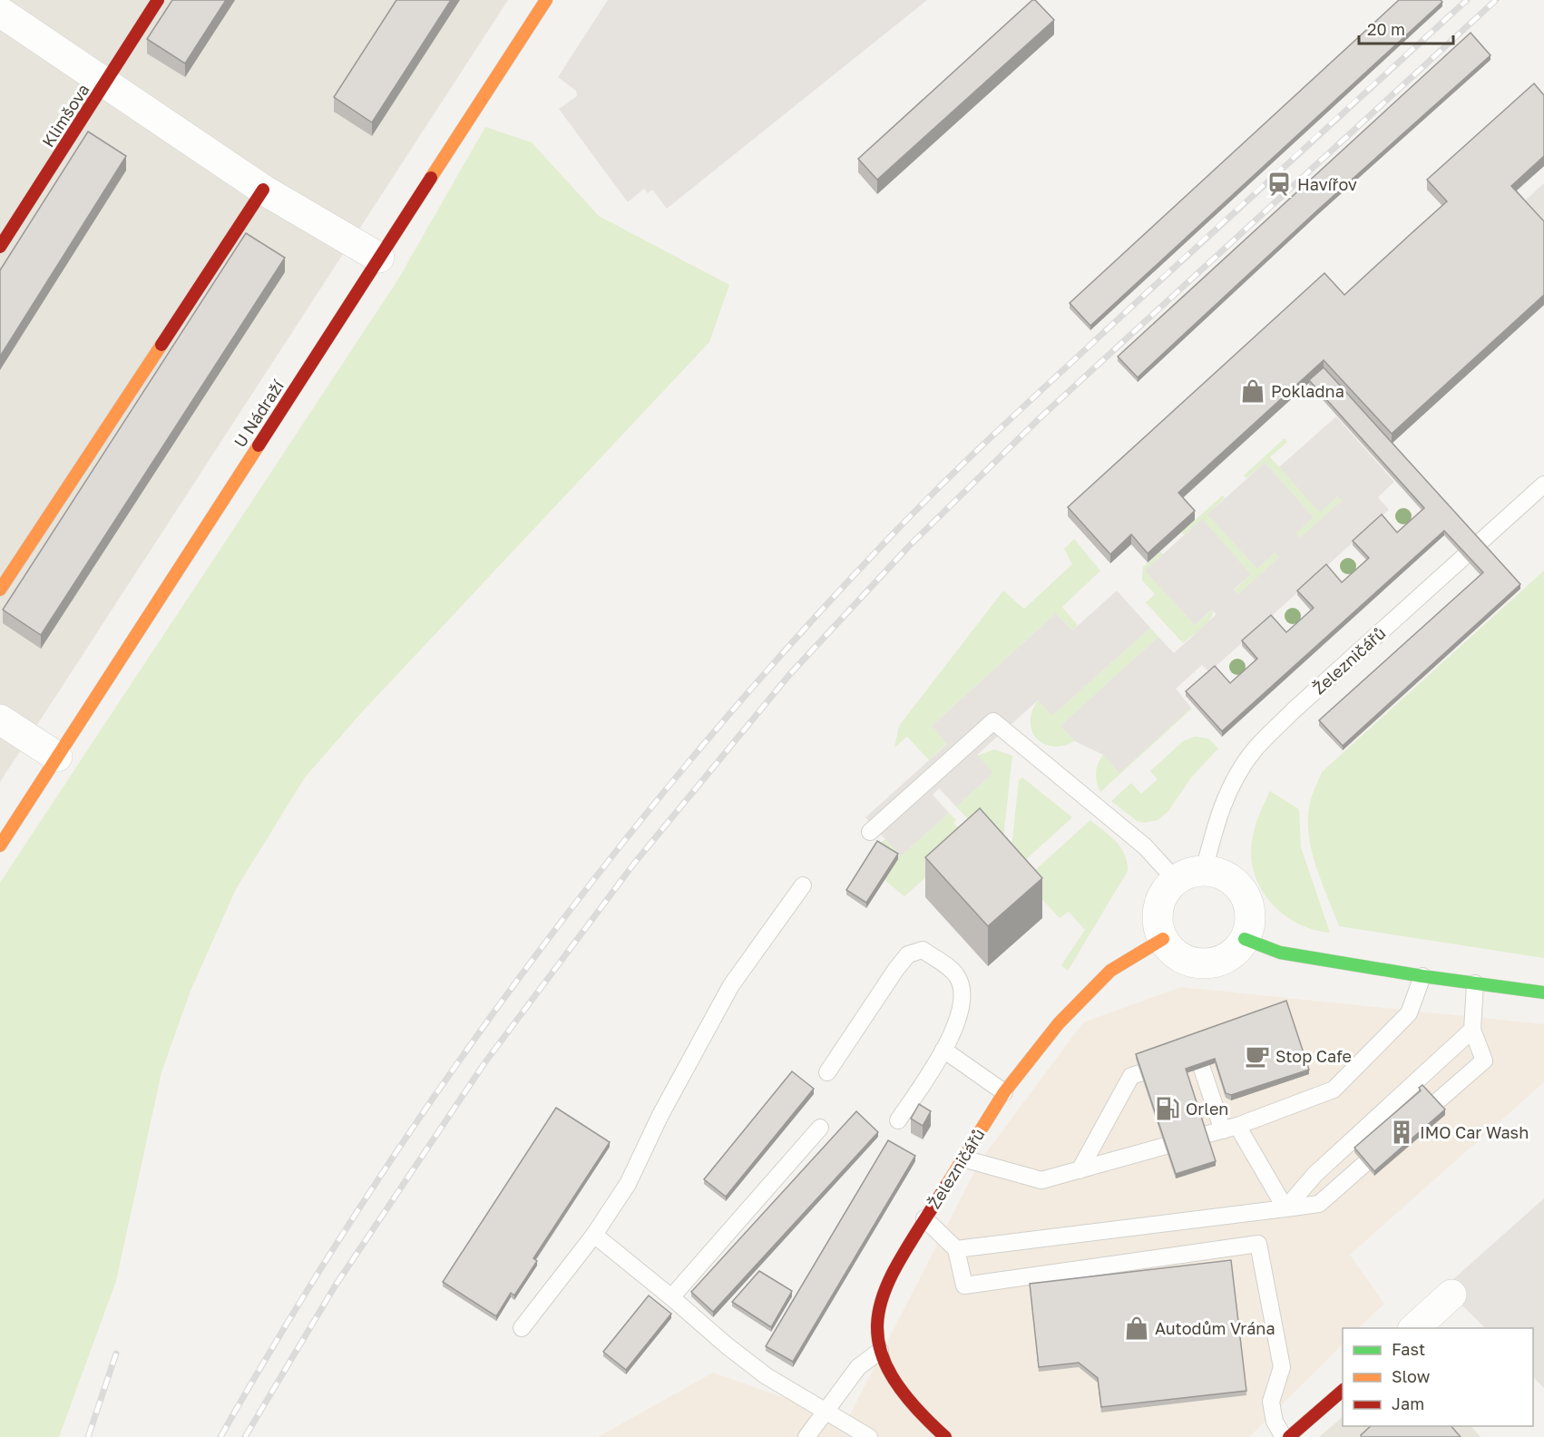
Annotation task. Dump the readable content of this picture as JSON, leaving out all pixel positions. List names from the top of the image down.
{
  "streets": {
    "street": ["Klimšova", "U Nádraží", "Železničářů"]
  },
  "places": {
    "station": ["Havířov"],
    "shop": ["Pokladna", "Autodům Vrána"],
    "cafe": ["Stop Cafe"],
    "fuel station": ["Orlen"],
    "building": ["IMO Car Wash"]
  },
  "legend": ["Fast", "Slow", "Jam"],
  "scale_bar": "20 m"
}
